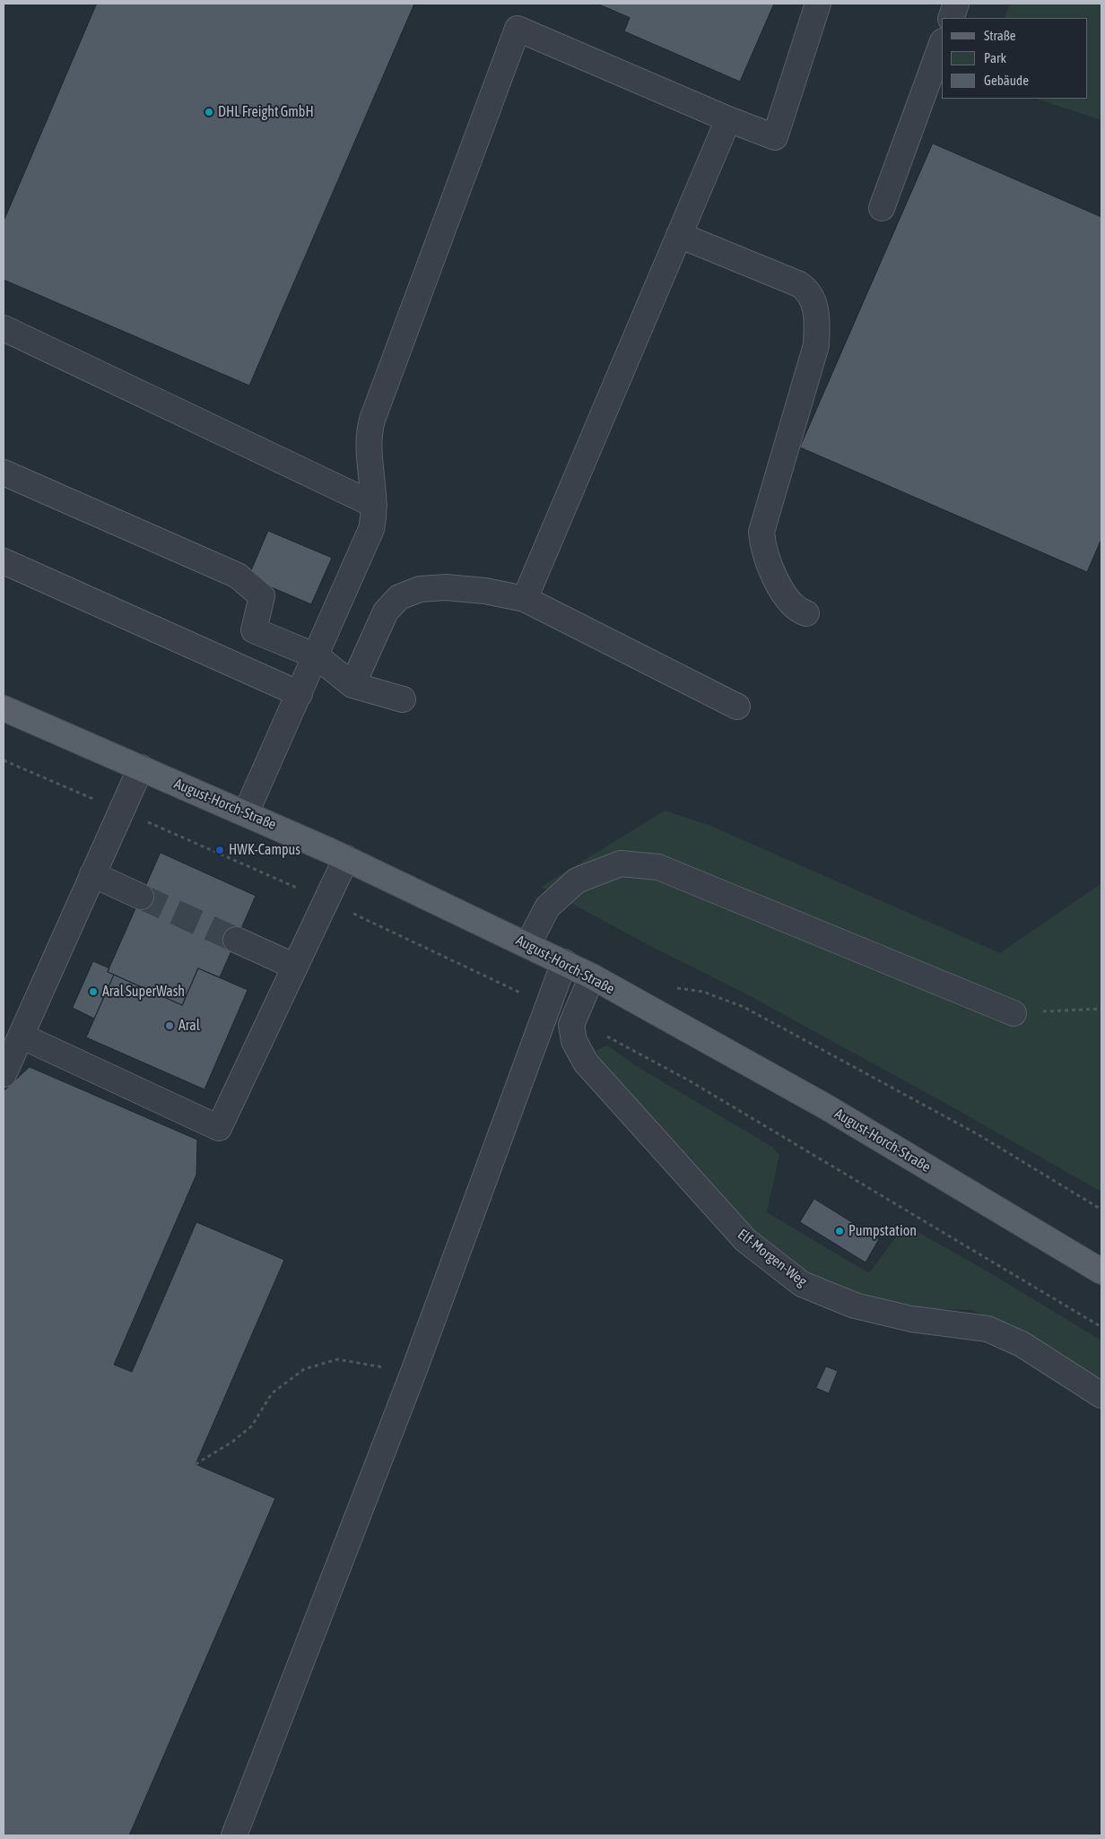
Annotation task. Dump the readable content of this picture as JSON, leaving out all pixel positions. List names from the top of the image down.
{
  "streets": {
    "main road": ["August-Horch-Straße"],
    "lane": ["Elf-Morgen-Weg"]
  },
  "crossings": [
    ["August-Horch-Straße", "Elf-Morgen-Weg"]
  ],
  "places": [
    "DHL Freight GmbH",
    "HWK-Campus",
    "Aral SuperWash",
    "Aral",
    "Pumpstation"
  ],
  "legend": ["Straße", "Park", "Gebäude"]
}
